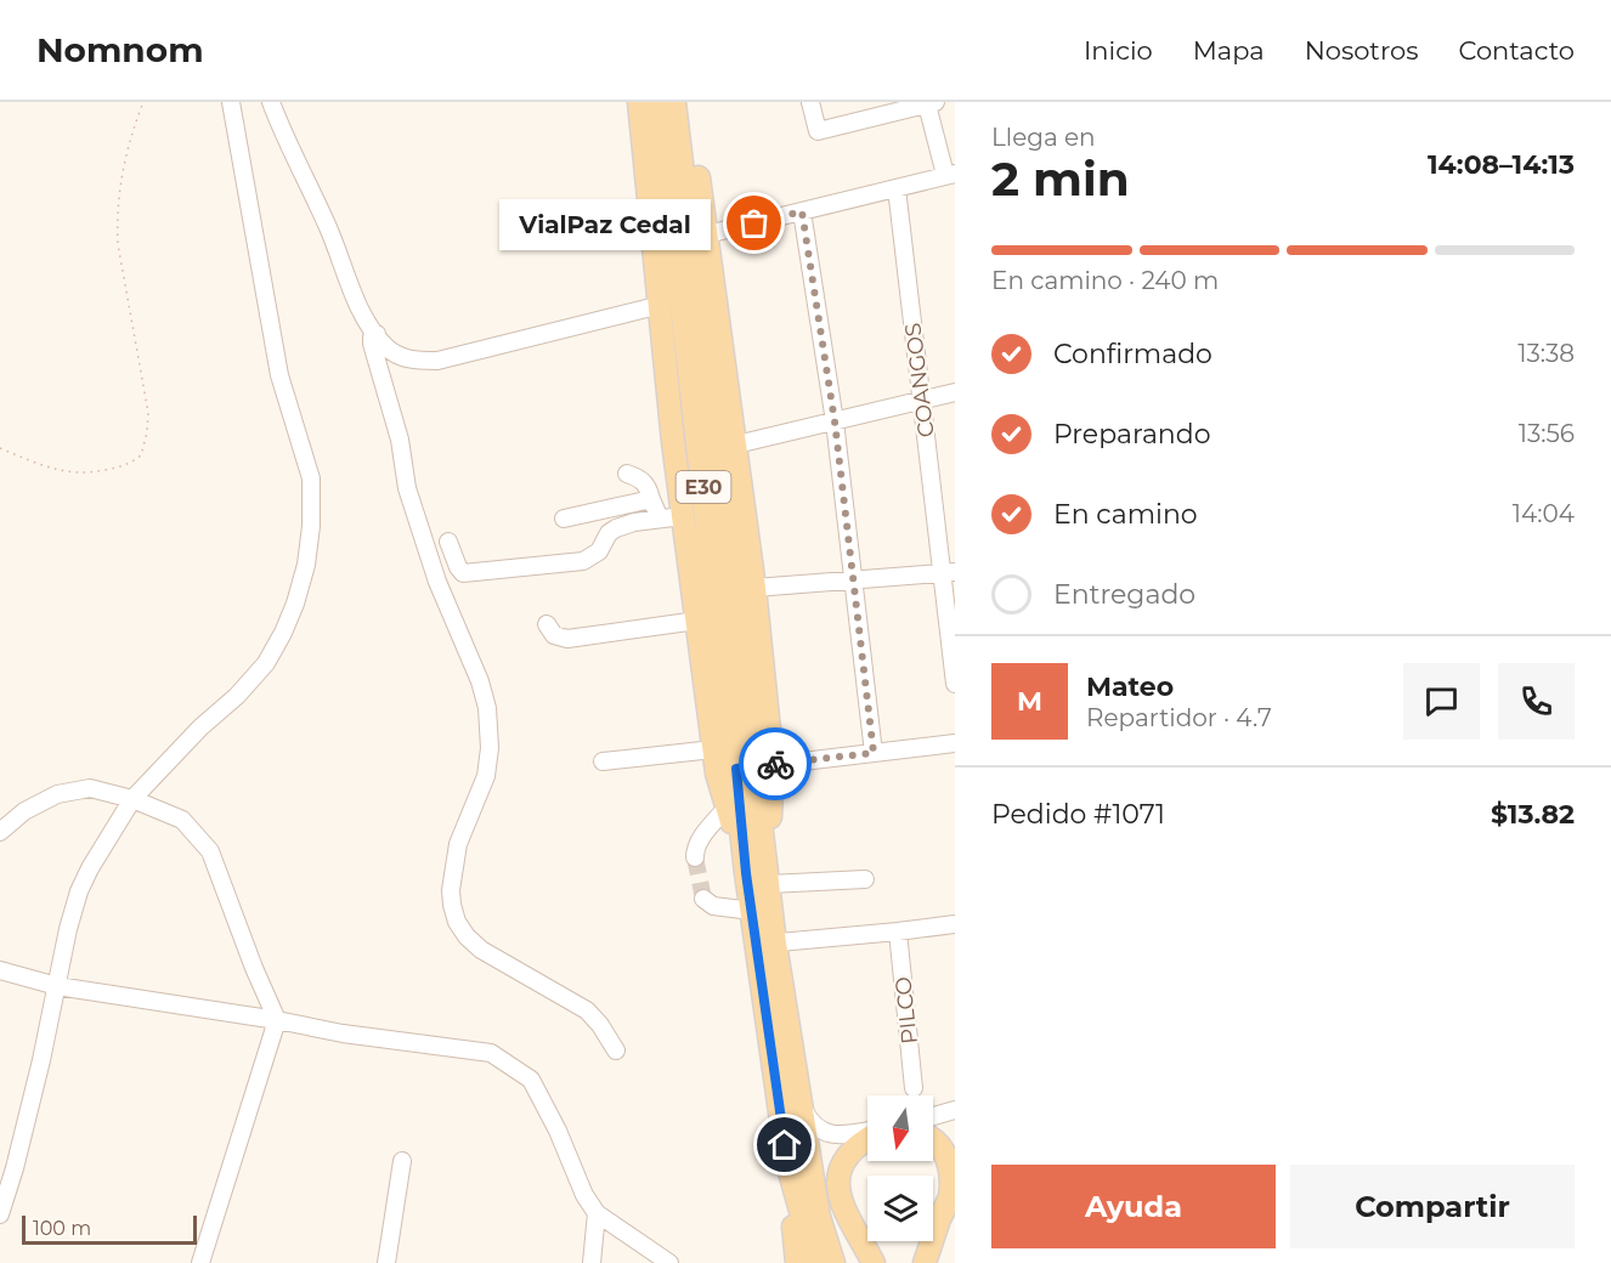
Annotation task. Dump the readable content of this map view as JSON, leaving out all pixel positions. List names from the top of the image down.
{
  "streets": {
    "main road": ["E30"],
    "street": ["COANGOS", "PILCO"]
  },
  "places": ["VialPaz Cedal"],
  "scale_bar": "100 m",
  "north": "bottom",
  "page": {
    "header": "Nomnom",
    "nav": [
      "Inicio",
      "Mapa",
      "Nosotros",
      "Contacto"
    ],
    "heading": ["2 min", "Llega en", "14:08–14:13"],
    "panel": [
      "Mateo",
      "Repartidor · 4.7",
      "Pedido #1071",
      "$13.82"
    ],
    "bubble": "VialPaz Cedal",
    "bar": "En camino · 240 m",
    "list": [
      ["Confirmado", "13:38"],
      ["Preparando", "13:56"],
      ["En camino", "14:04"],
      "Entregado"
    ],
    "round": "M",
    "buttons": ["Ayuda", "Compartir"],
    "scale": "100 m"
  }
}
